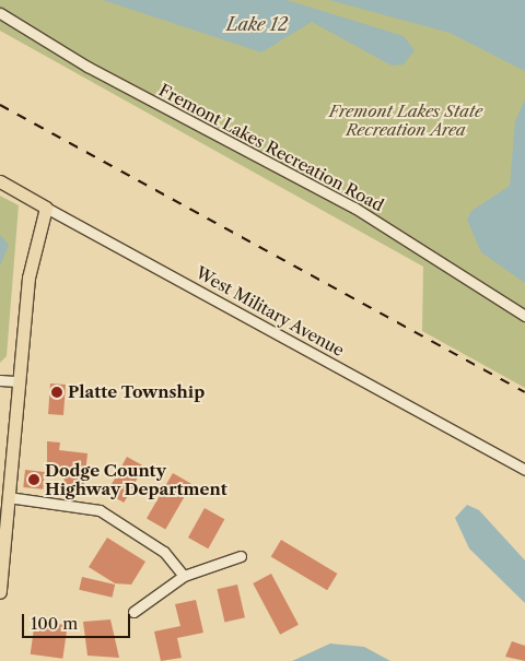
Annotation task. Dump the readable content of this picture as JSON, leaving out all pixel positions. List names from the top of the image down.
{
  "streets": {
    "main road": ["West Military Avenue"],
    "street": ["Fremont Lakes Recreation Road"]
  },
  "water": ["Lake 12"],
  "parks": ["Fremont Lakes State Recreation Area"],
  "places": ["Platte Township", "Dodge County Highway Department"],
  "scale_bar": "100 m"
}
